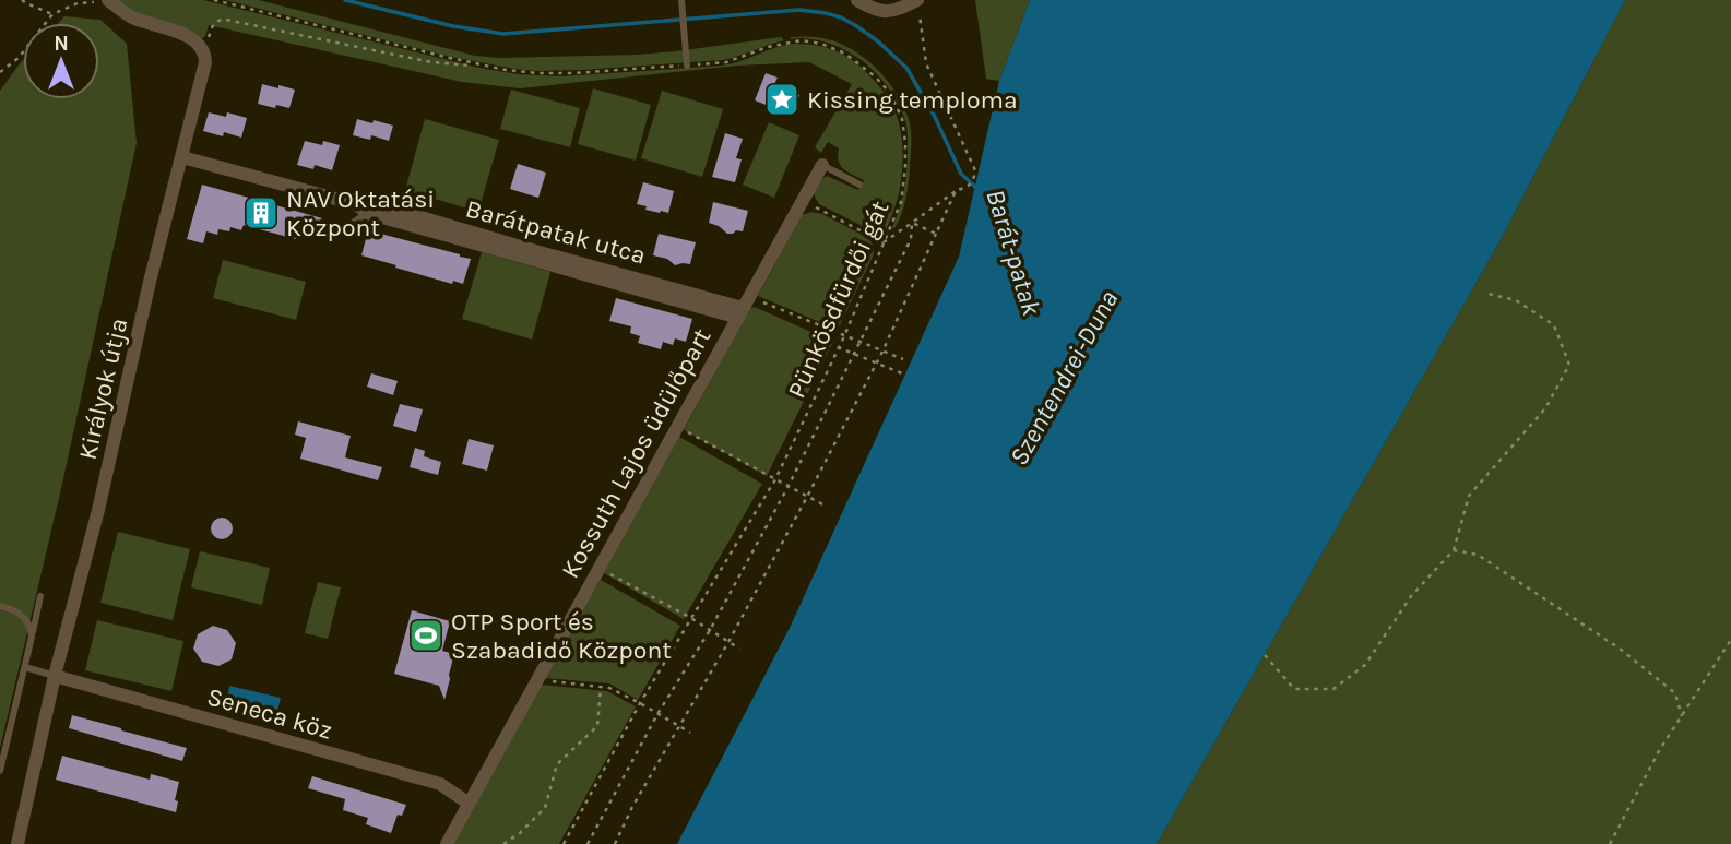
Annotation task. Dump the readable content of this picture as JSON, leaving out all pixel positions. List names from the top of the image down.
{
  "streets": {
    "street": [
      "Barátpatak utca",
      "Királyok útja",
      "Kossuth Lajos üdülőpart",
      "Seneca köz"
    ],
    "path": ["Pünkösdfürdői gát"]
  },
  "crossings": [
    ["Barátpatak utca", "Királyok útja"],
    ["Barátpatak utca", "Kossuth Lajos üdülőpart"],
    ["Királyok útja", "Seneca köz"],
    ["Kossuth Lajos üdülőpart", "Seneca köz"]
  ],
  "water": ["Barát-patak", "Szentendrei-Duna"],
  "places": {
    "place": ["Kissing temploma"],
    "building": ["NAV Oktatási Központ"],
    "sports": ["OTP Sport és Szabadidő Központ"]
  },
  "north": "top"
}
